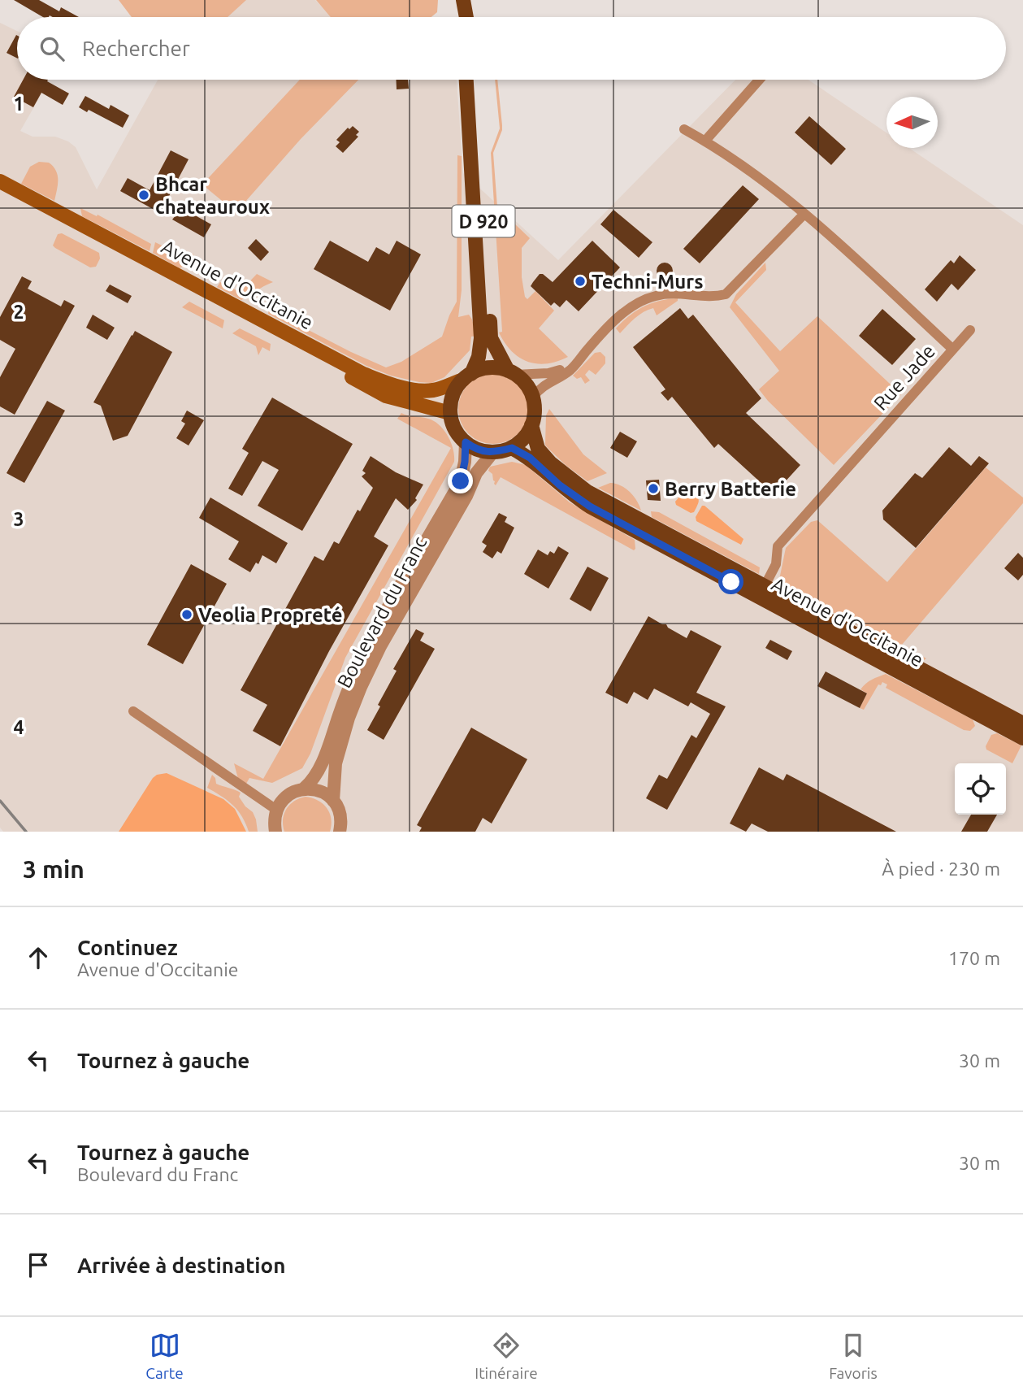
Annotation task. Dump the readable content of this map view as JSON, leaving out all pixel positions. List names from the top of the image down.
{
  "streets": {
    "main road": ["D 920", "Avenue d'Occitanie"],
    "street": ["Rue Jade", "Boulevard du Franc"]
  },
  "crossings": [
    ["D 920", "Avenue d'Occitanie"],
    ["D 920", "Boulevard du Franc"],
    ["Avenue d'Occitanie", "Rue Jade"],
    ["Avenue d'Occitanie", "Boulevard du Franc"]
  ],
  "places": [
    "Bhcar chateauroux",
    "Techni-Murs",
    "Berry Batterie",
    "Veolia Propreté"
  ],
  "north": "left",
  "page": {
    "search": "Rechercher",
    "heading": ["3 min", "À pied · 230 m"],
    "list": [
      ["Continuez", "Avenue d'Occitanie", "170 m"],
      ["Tournez à gauche", "30 m"],
      ["Tournez à gauche", "Boulevard du Franc", "30 m"],
      "Arrivée à destination"
    ],
    "nav": ["Carte", "Itinéraire", "Favoris"]
  },
  "grid": {
    "rows": [
      "1",
      "2",
      "3",
      "4"
    ]
  }
}
